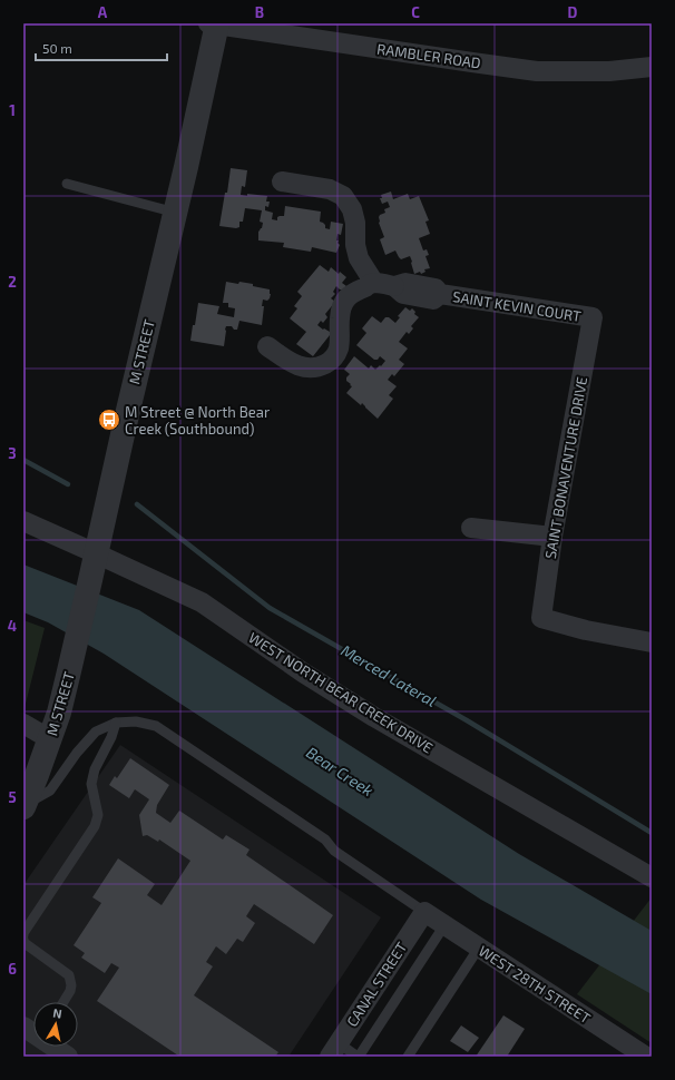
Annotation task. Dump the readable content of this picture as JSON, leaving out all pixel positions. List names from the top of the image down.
{
  "streets": {
    "street": [
      "RAMBLER ROAD",
      "SAINT KEVIN COURT",
      "M STREET",
      "SAINT BONAVENTURE DRIVE",
      "WEST NORTH BEAR CREEK DRIVE",
      "CANAL STREET",
      "WEST 28TH STREET"
    ]
  },
  "crossings": [
    ["RAMBLER ROAD", "M STREET"],
    ["SAINT KEVIN COURT", "SAINT BONAVENTURE DRIVE"],
    ["M STREET", "WEST NORTH BEAR CREEK DRIVE"],
    ["CANAL STREET", "WEST 28TH STREET"]
  ],
  "water": ["Merced Lateral", "Bear Creek"],
  "places": {
    "bus stop": ["M Street @ North Bear Creek (Southbound)"]
  },
  "scale_bar": "50 m",
  "north": "top",
  "grid": {
    "columns": [
      "A",
      "B",
      "C",
      "D"
    ],
    "rows": [
      "1",
      "2",
      "3",
      "4",
      "5",
      "6"
    ]
  }
}
